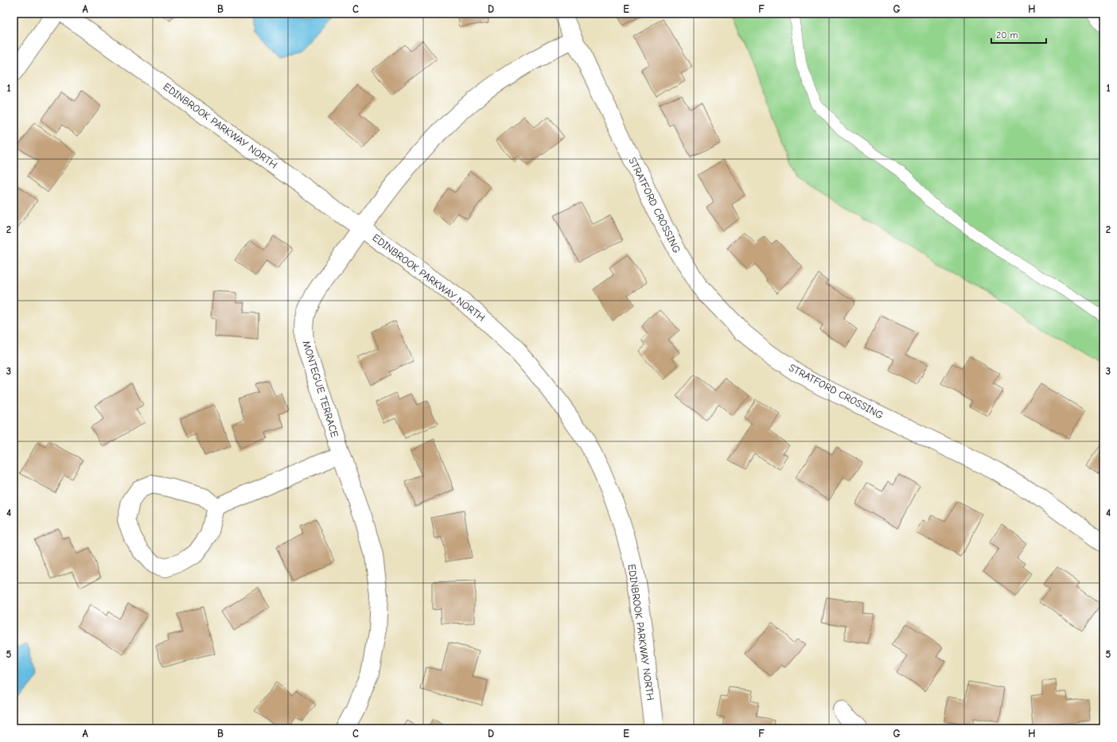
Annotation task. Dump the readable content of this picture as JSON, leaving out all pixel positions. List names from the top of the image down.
{
  "streets": {
    "street": ["EDINBROOK PARKWAY NORTH", "STRATFORD CROSSING", "MONTEGUE TERRACE"]
  },
  "crossings": [
    ["EDINBROOK PARKWAY NORTH", "MONTEGUE TERRACE"],
    ["STRATFORD CROSSING", "MONTEGUE TERRACE"]
  ],
  "scale_bar": "20 m",
  "grid": {
    "columns": [
      "A",
      "B",
      "C",
      "D",
      "E",
      "F",
      "G",
      "H"
    ],
    "rows": [
      "1",
      "2",
      "3",
      "4",
      "5"
    ]
  }
}
